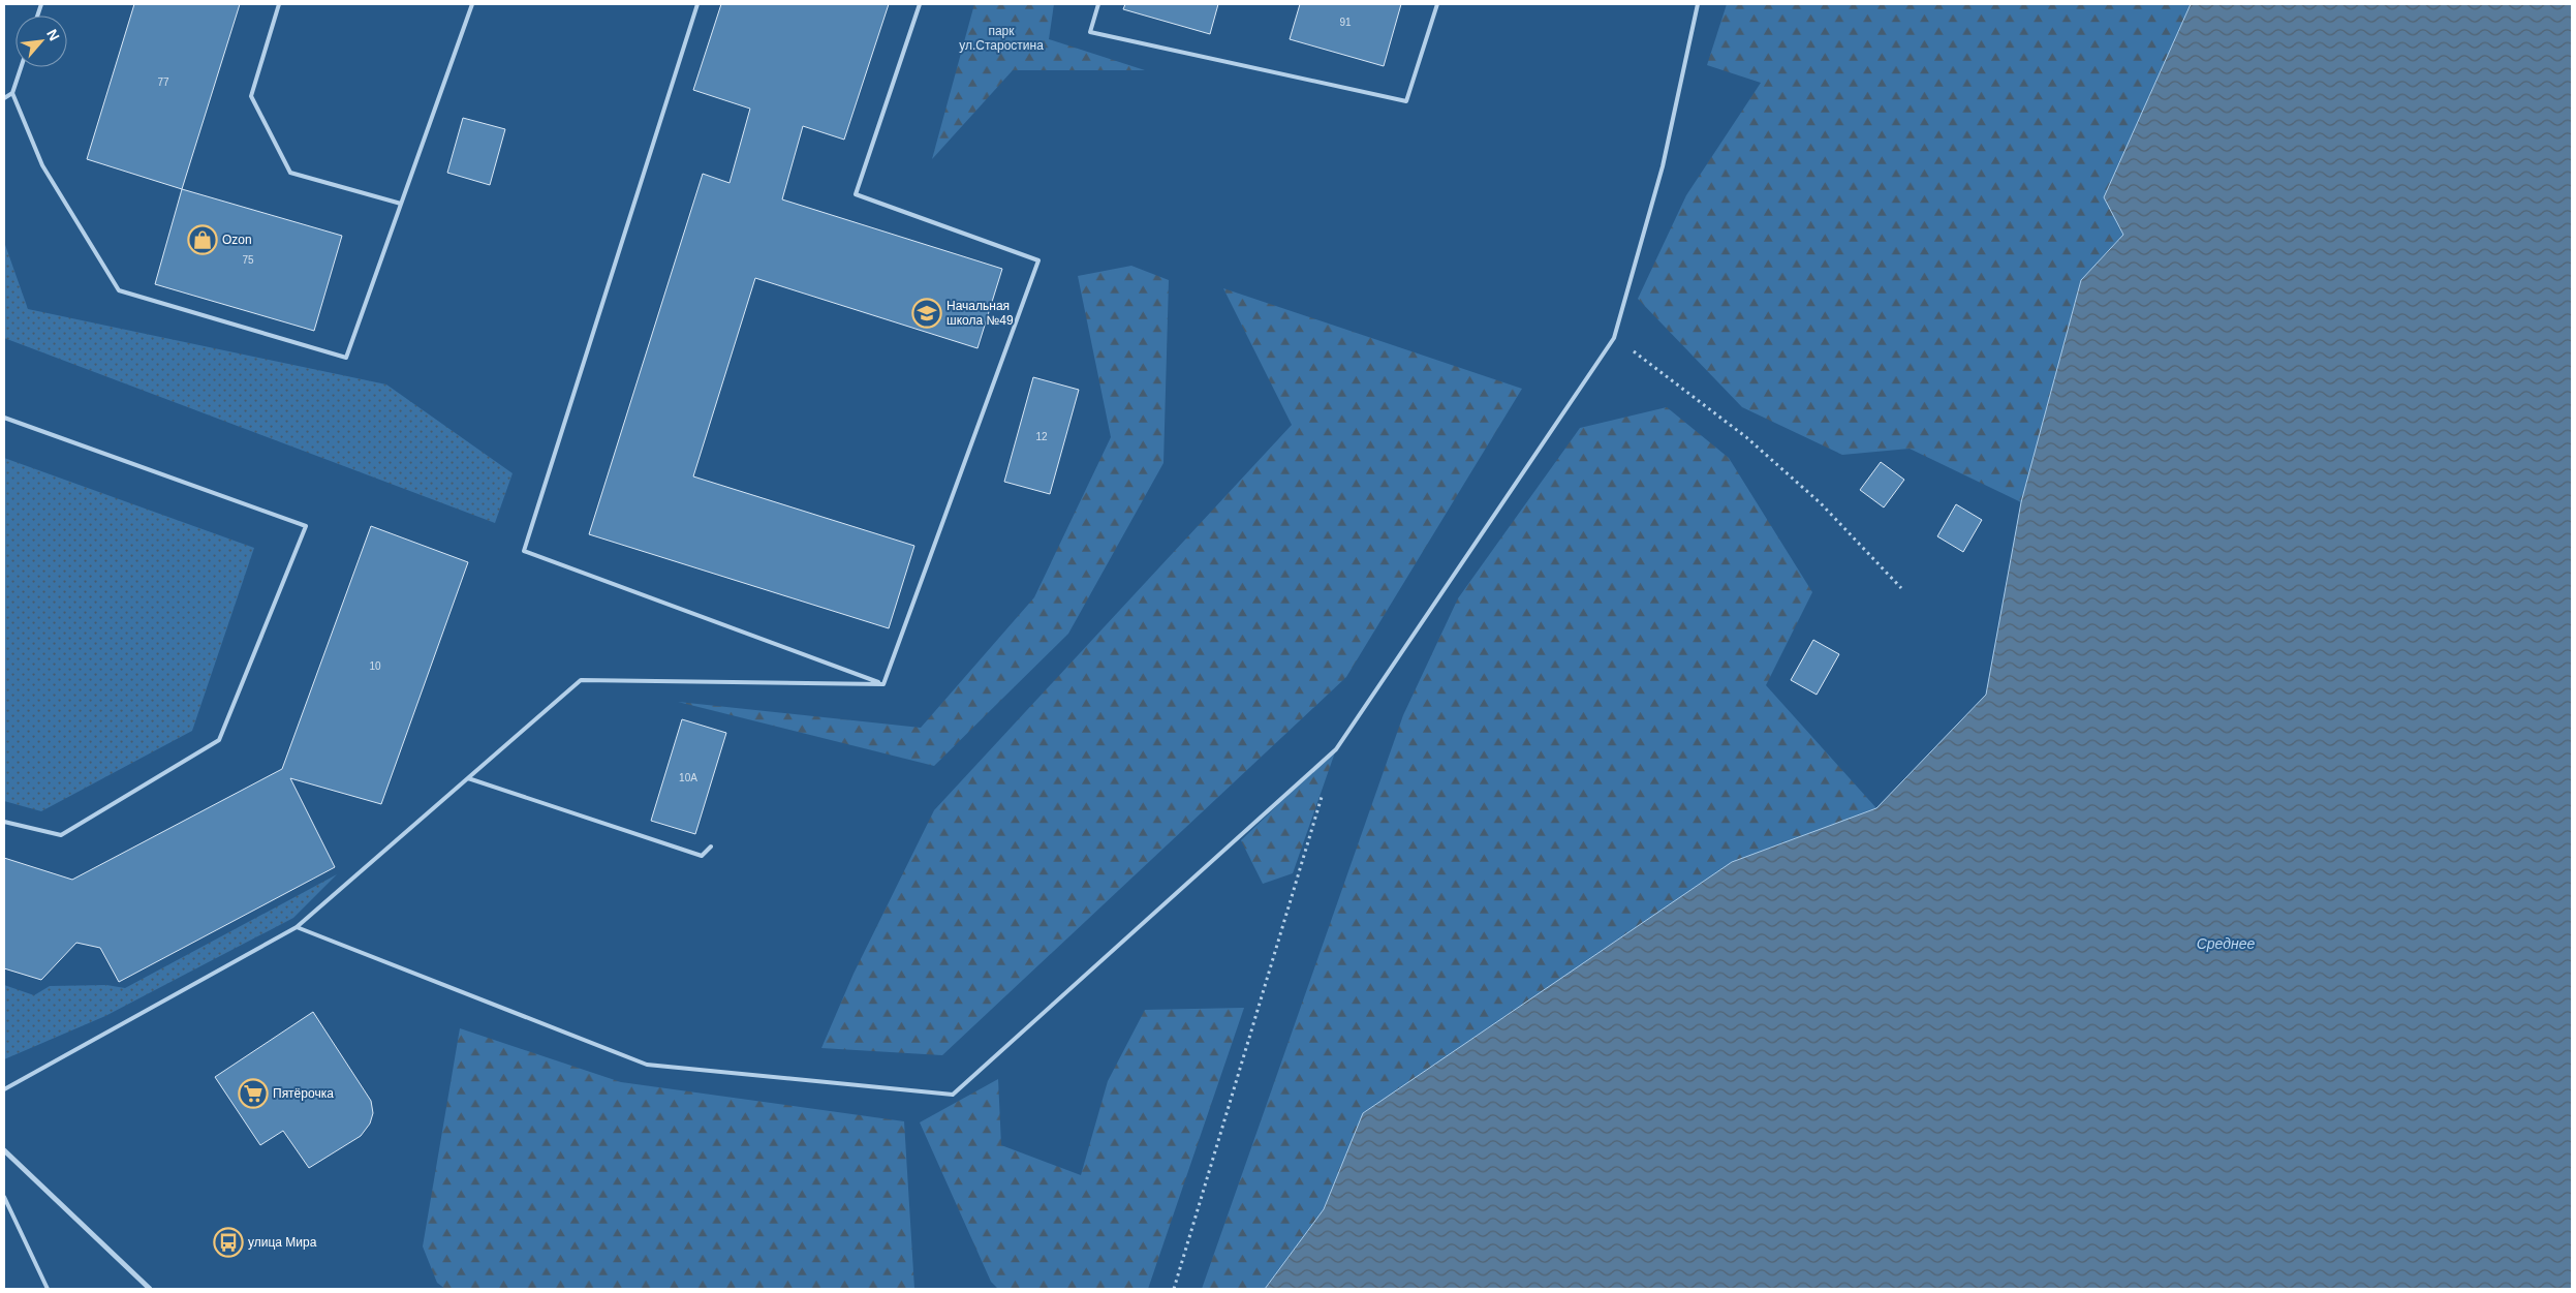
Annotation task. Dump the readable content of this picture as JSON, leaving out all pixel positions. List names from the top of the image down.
{
  "water": ["Среднее"],
  "parks": ["парк ул.Старостина"],
  "places": {
    "shop": ["Ozon"],
    "school or university": ["Начальная школа №49"],
    "supermarket": ["Пятёрочка"],
    "bus stop": ["улица Мира"]
  },
  "house_numbers": [
    "91",
    "77",
    "75",
    "12",
    "10",
    "10А"
  ],
  "north": "top right"
}
